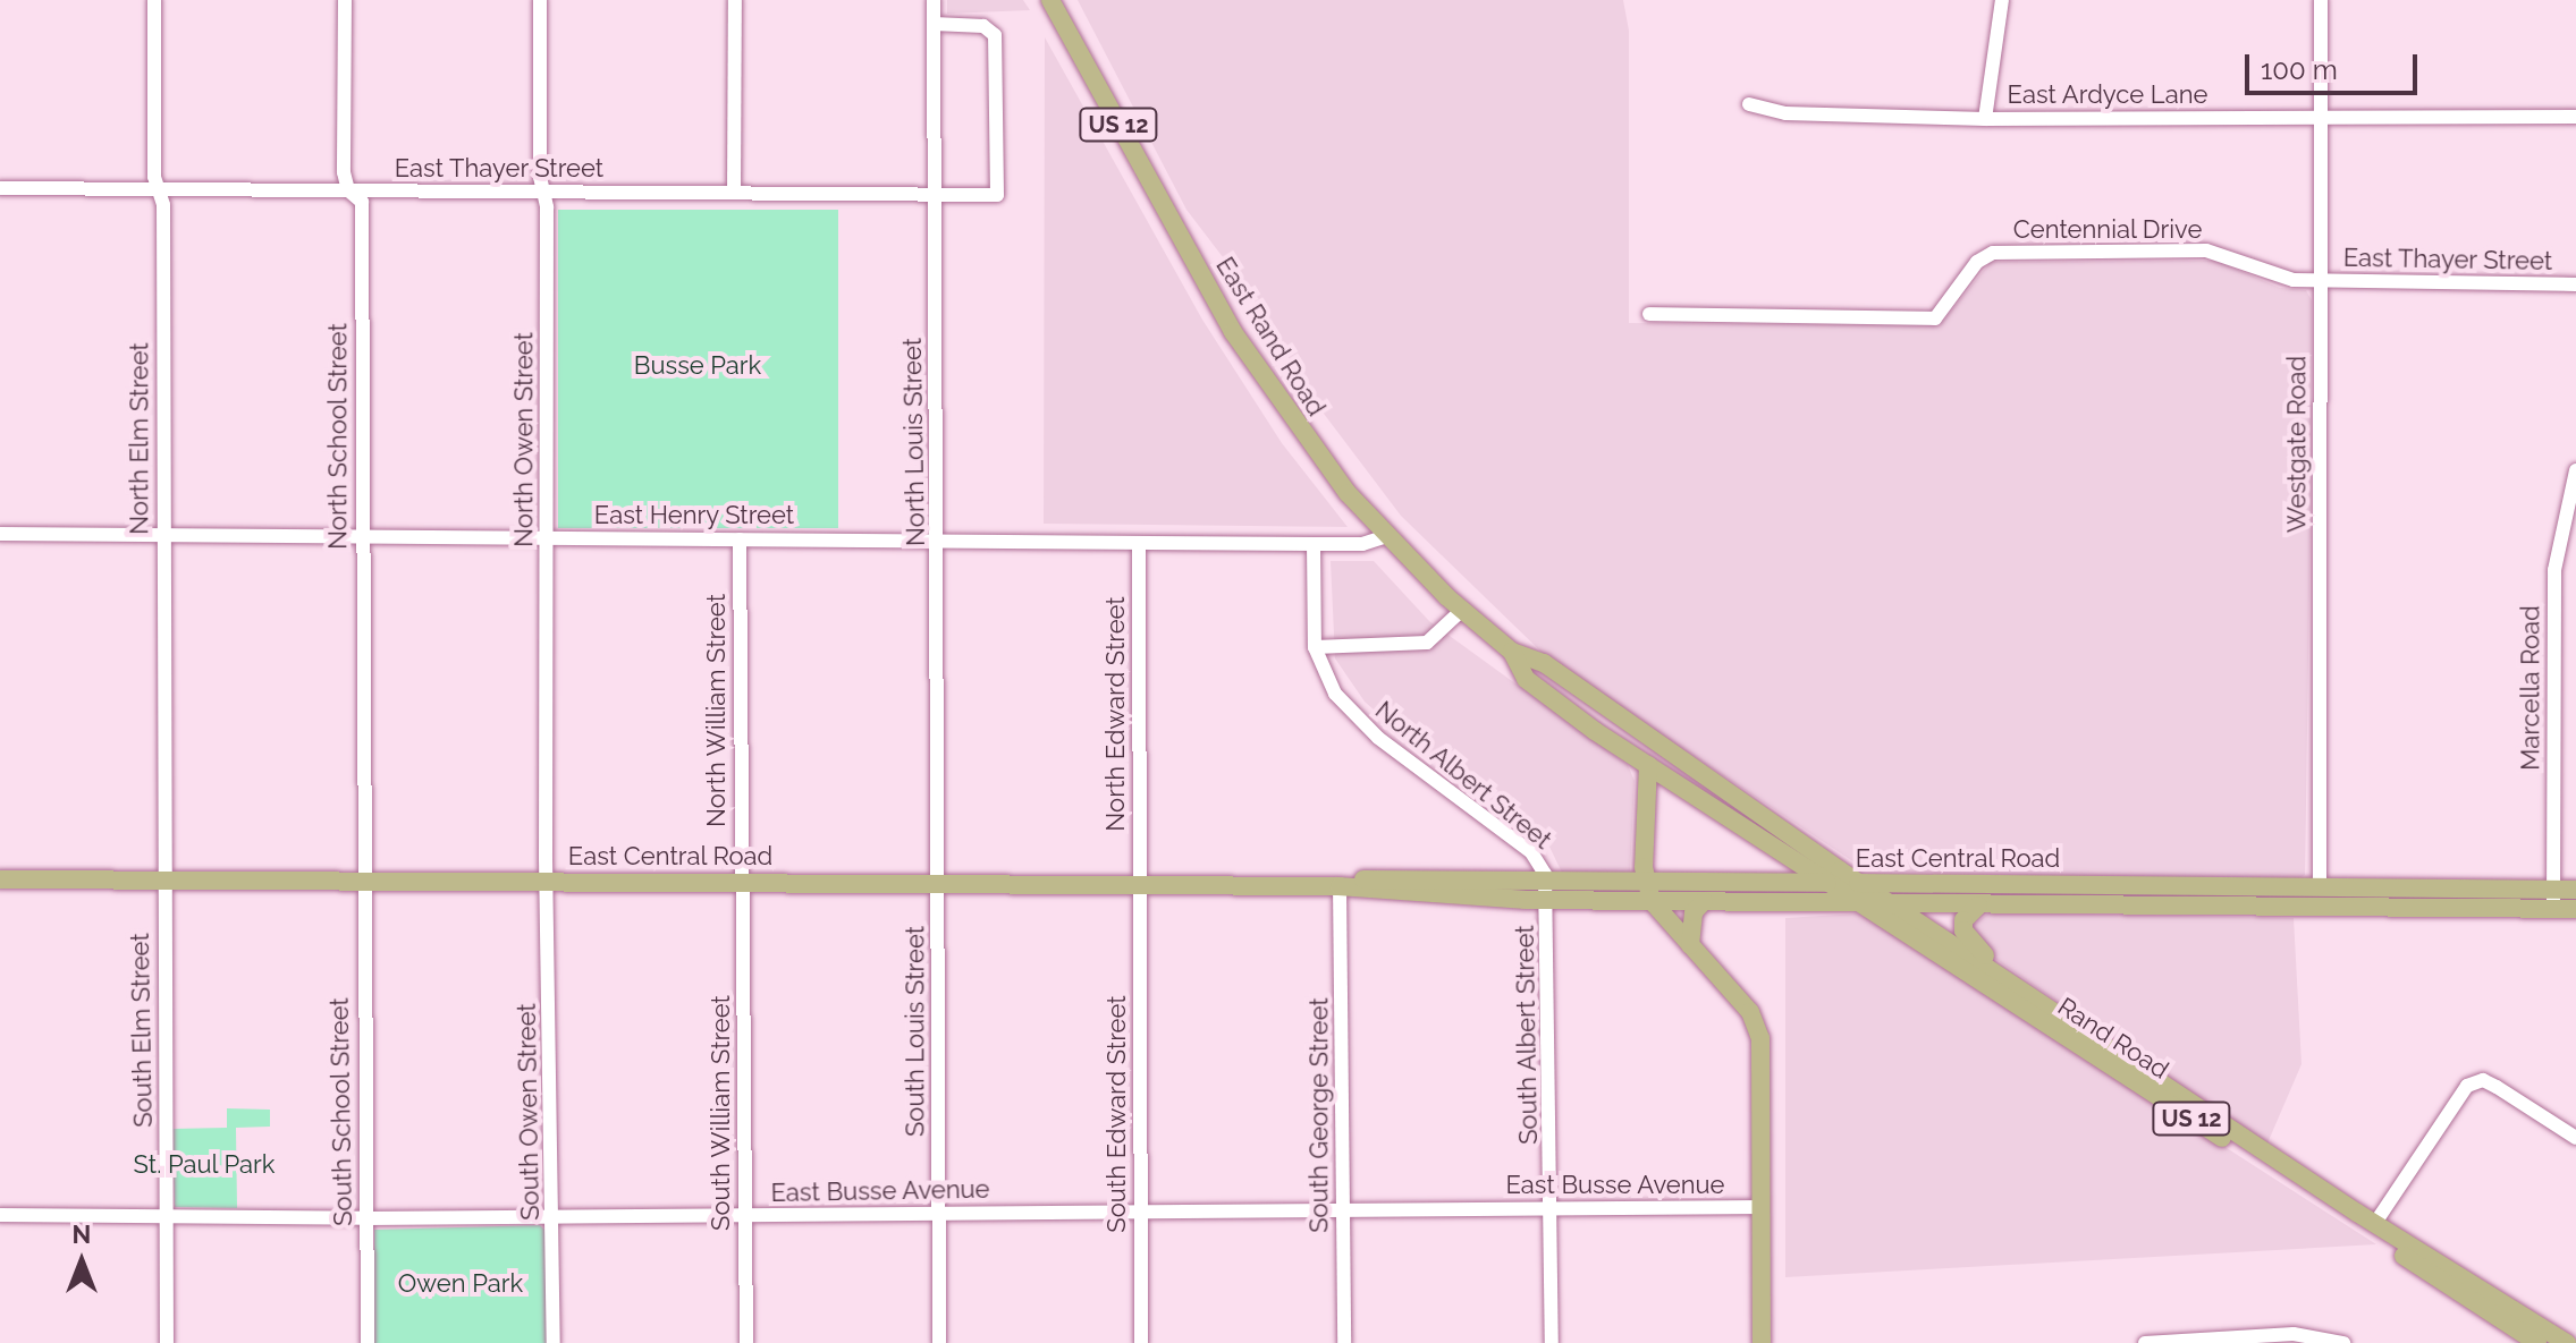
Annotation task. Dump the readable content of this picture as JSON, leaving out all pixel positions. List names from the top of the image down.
{
  "streets": {
    "main road": [
      "US 12",
      "East Rand Road",
      "East Central Road",
      "Rand Road"
    ],
    "street": [
      "East Ardyce Lane",
      "East Thayer Street",
      "Centennial Drive",
      "North School Street",
      "North Elm Street",
      "North Owen Street",
      "North Louis Street",
      "Westgate Road",
      "East Henry Street",
      "Marcella Road",
      "North William Street",
      "North Edward Street",
      "North Albert Street",
      "South Elm Street",
      "South Louis Street",
      "South Albert Street",
      "South School Street",
      "South Owen Street",
      "South William Street",
      "South Edward Street",
      "South George Street",
      "East Busse Avenue"
    ]
  },
  "crossings": [
    ["East Ardyce Lane", "Westgate Road"],
    ["East Thayer Street", "Centennial Drive"],
    ["East Thayer Street", "North School Street"],
    ["East Thayer Street", "North Elm Street"],
    ["East Thayer Street", "North Owen Street"],
    ["East Thayer Street", "North Louis Street"],
    ["East Thayer Street", "Westgate Road"],
    ["Centennial Drive", "Westgate Road"],
    ["East Rand Road", "East Henry Street"],
    ["East Rand Road", "East Central Road"],
    ["East Rand Road", "Rand Road"],
    ["North School Street", "East Henry Street"],
    ["North School Street", "East Central Road"],
    ["North School Street", "South School Street"],
    ["North Elm Street", "East Henry Street"],
    ["North Elm Street", "East Central Road"],
    ["North Elm Street", "South Elm Street"],
    ["North Owen Street", "East Henry Street"],
    ["North Owen Street", "East Central Road"],
    ["North Owen Street", "South Owen Street"],
    ["North Louis Street", "East Henry Street"],
    ["North Louis Street", "East Central Road"],
    ["North Louis Street", "South Louis Street"],
    ["Westgate Road", "East Central Road"],
    ["East Henry Street", "North William Street"],
    ["East Henry Street", "North Edward Street"],
    ["East Henry Street", "North Albert Street"],
    ["Marcella Road", "East Central Road"],
    ["North William Street", "East Central Road"],
    ["North William Street", "South William Street"],
    ["North Edward Street", "East Central Road"],
    ["North Edward Street", "South Edward Street"],
    ["North Albert Street", "East Central Road"],
    ["North Albert Street", "South Albert Street"],
    ["East Central Road", "South Elm Street"],
    ["East Central Road", "South Louis Street"],
    ["East Central Road", "South Albert Street"],
    ["East Central Road", "Rand Road"],
    ["East Central Road", "South School Street"],
    ["East Central Road", "South Owen Street"],
    ["East Central Road", "South William Street"],
    ["East Central Road", "South Edward Street"],
    ["East Central Road", "South George Street"],
    ["South Elm Street", "East Busse Avenue"],
    ["South Louis Street", "East Busse Avenue"],
    ["South Albert Street", "East Busse Avenue"],
    ["South School Street", "East Busse Avenue"],
    ["South Owen Street", "East Busse Avenue"],
    ["South William Street", "East Busse Avenue"],
    ["South Edward Street", "East Busse Avenue"],
    ["South George Street", "East Busse Avenue"]
  ],
  "parks": ["Busse Park", "St. Paul Park", "Owen Park"],
  "scale_bar": "100 m",
  "north": "top"
}
